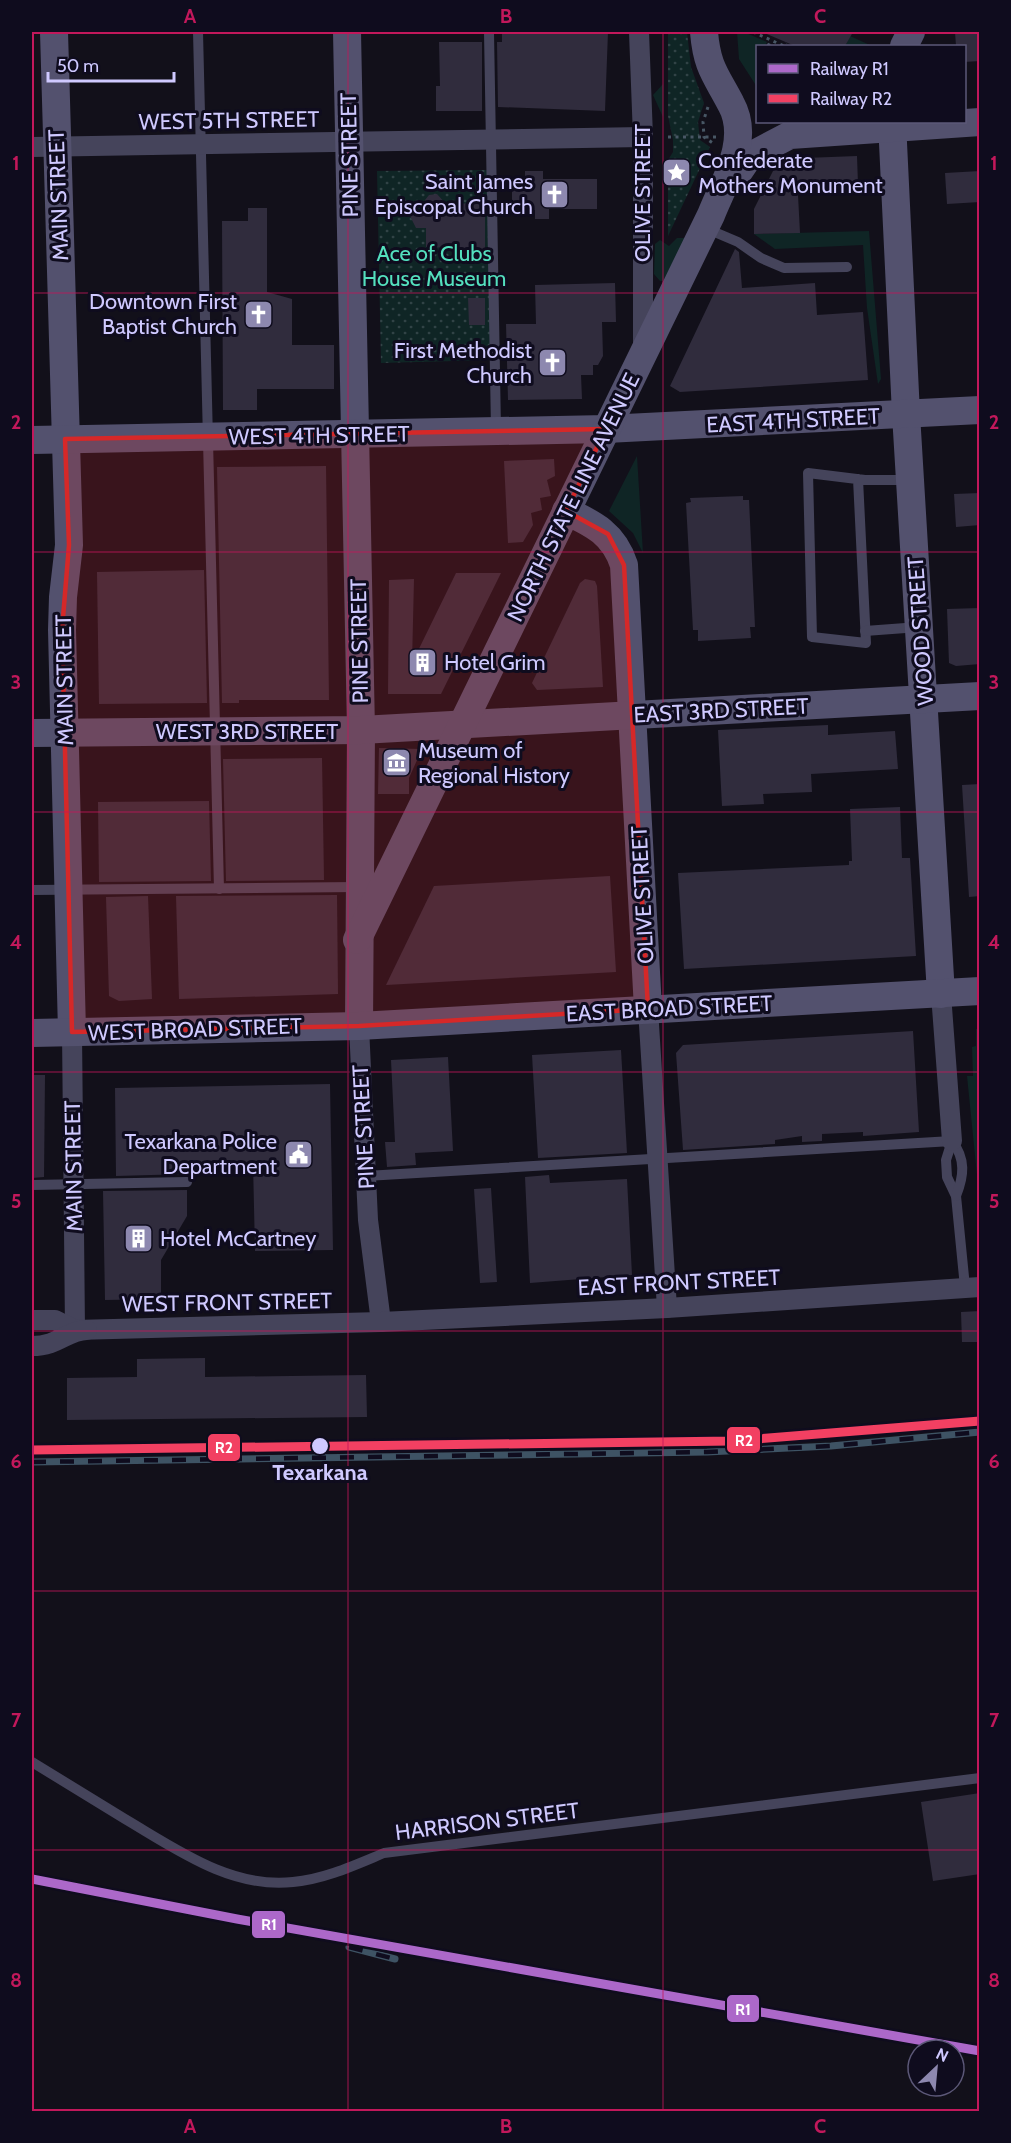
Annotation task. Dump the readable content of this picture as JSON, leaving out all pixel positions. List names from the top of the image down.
{
  "streets": {
    "street": [
      "WEST 5TH STREET",
      "PINE STREET",
      "OLIVE STREET",
      "MAIN STREET",
      "EAST 4TH STREET",
      "WEST 4TH STREET",
      "NORTH STATE LINE AVENUE",
      "WOOD STREET",
      "EAST 3RD STREET",
      "WEST 3RD STREET",
      "EAST BROAD STREET",
      "WEST BROAD STREET",
      "EAST FRONT STREET",
      "WEST FRONT STREET"
    ],
    "lane": ["HARRISON STREET"]
  },
  "crossings": [
    ["WEST 5TH STREET", "PINE STREET"],
    ["WEST 5TH STREET", "OLIVE STREET"],
    ["WEST 5TH STREET", "MAIN STREET"],
    ["PINE STREET", "WEST 4TH STREET"],
    ["PINE STREET", "NORTH STATE LINE AVENUE"],
    ["PINE STREET", "WEST 3RD STREET"],
    ["PINE STREET", "EAST BROAD STREET"],
    ["PINE STREET", "WEST BROAD STREET"],
    ["PINE STREET", "EAST FRONT STREET"],
    ["PINE STREET", "WEST FRONT STREET"],
    ["OLIVE STREET", "NORTH STATE LINE AVENUE"],
    ["OLIVE STREET", "EAST 3RD STREET"],
    ["OLIVE STREET", "EAST BROAD STREET"],
    ["OLIVE STREET", "EAST FRONT STREET"],
    ["MAIN STREET", "WEST 4TH STREET"],
    ["MAIN STREET", "WEST 3RD STREET"],
    ["MAIN STREET", "WEST BROAD STREET"],
    ["MAIN STREET", "WEST FRONT STREET"],
    ["EAST 4TH STREET", "WEST 4TH STREET"],
    ["EAST 4TH STREET", "NORTH STATE LINE AVENUE"],
    ["EAST 4TH STREET", "WOOD STREET"],
    ["WEST 4TH STREET", "NORTH STATE LINE AVENUE"],
    ["NORTH STATE LINE AVENUE", "WOOD STREET"],
    ["NORTH STATE LINE AVENUE", "EAST 3RD STREET"],
    ["NORTH STATE LINE AVENUE", "WEST 3RD STREET"],
    ["WOOD STREET", "EAST 3RD STREET"],
    ["WOOD STREET", "EAST BROAD STREET"],
    ["EAST 3RD STREET", "WEST 3RD STREET"],
    ["EAST BROAD STREET", "WEST BROAD STREET"],
    ["EAST FRONT STREET", "WEST FRONT STREET"]
  ],
  "parks": ["Ace of Clubs House Museum"],
  "places": {
    "place": ["Confederate Mothers Monument"],
    "church": ["Saint James Episcopal Church", "Downtown First Baptist Church", "First Methodist Church"],
    "building": ["Hotel Grim", "Hotel McCartney"],
    "museum": ["Museum of Regional History"],
    "public building": ["Texarkana Police Department"],
    "other": ["Texarkana"]
  },
  "lines": ["rail line R2", "rail line R1"],
  "legend": ["Railway R1", "Railway R2"],
  "scale_bar": "50 m",
  "north": "top right",
  "grid": {
    "columns": ["A", "B", "C"],
    "rows": [
      "1",
      "2",
      "3",
      "4",
      "5",
      "6",
      "7",
      "8"
    ]
  }
}
